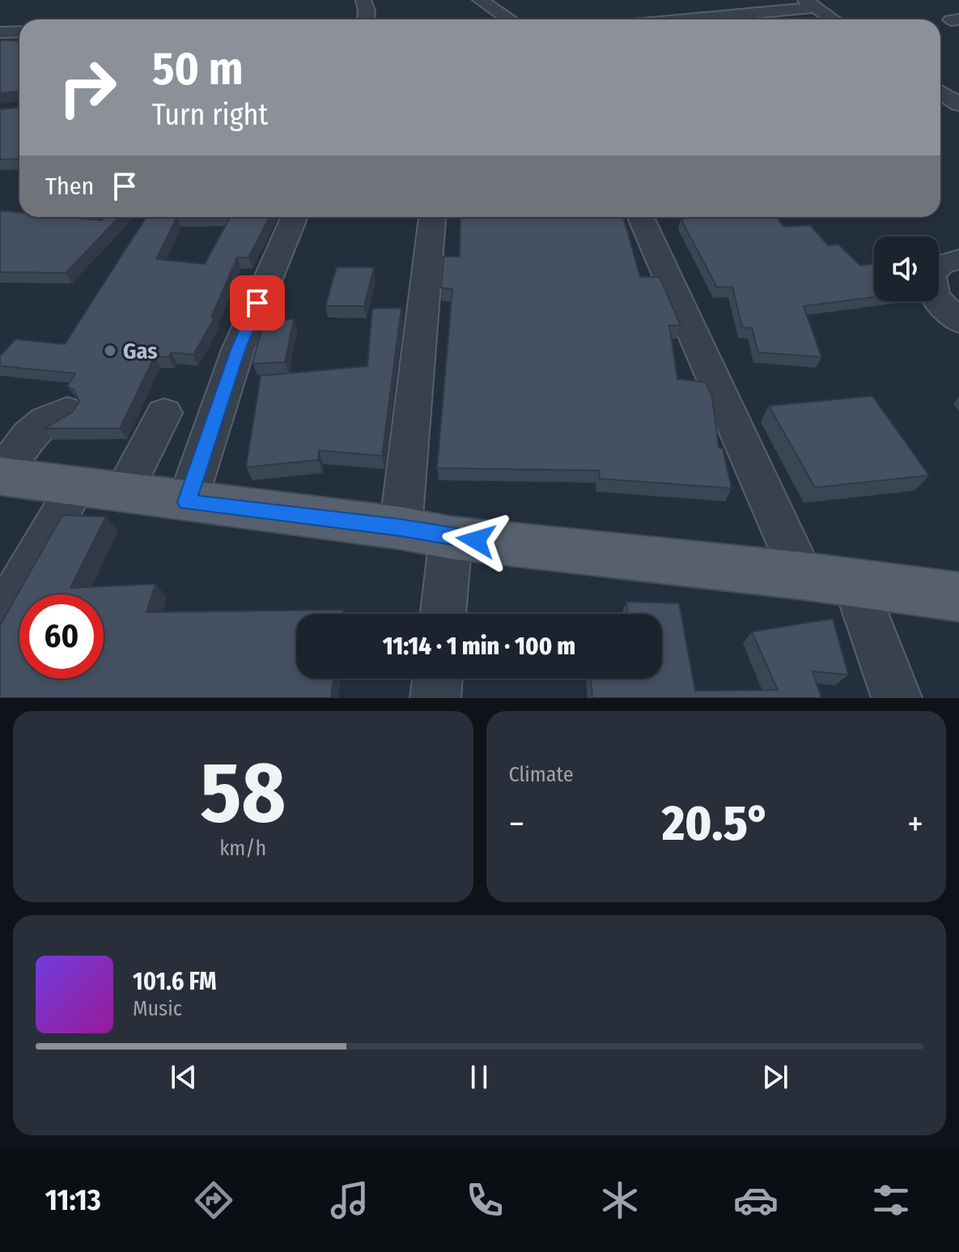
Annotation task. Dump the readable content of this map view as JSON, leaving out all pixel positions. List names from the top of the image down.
{
  "places": ["Gas"],
  "page": {
    "turn": ["50 m", "Turn right"],
    "then": "Then",
    "limit": "60",
    "trip": "11:14 · 1 min · 100 m",
    "tile": [
      ["58", "km/h"],
      "Climate"
    ],
    "heat": ["−", "20.5°", "+"],
    "song": ["101.6 FM", "Music"],
    "tabs": "11:13"
  }
}
